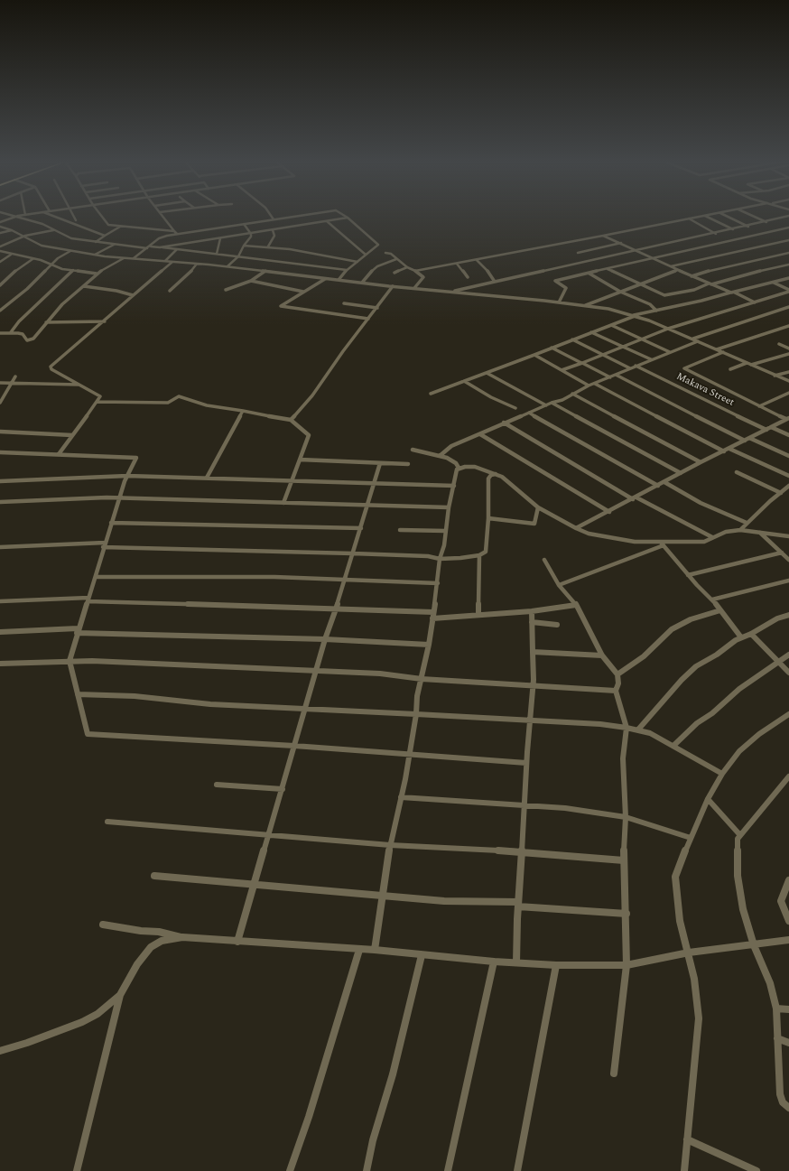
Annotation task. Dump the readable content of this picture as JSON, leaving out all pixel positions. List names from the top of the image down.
{
  "streets": {
    "street": ["Makava Street"]
  }
}
